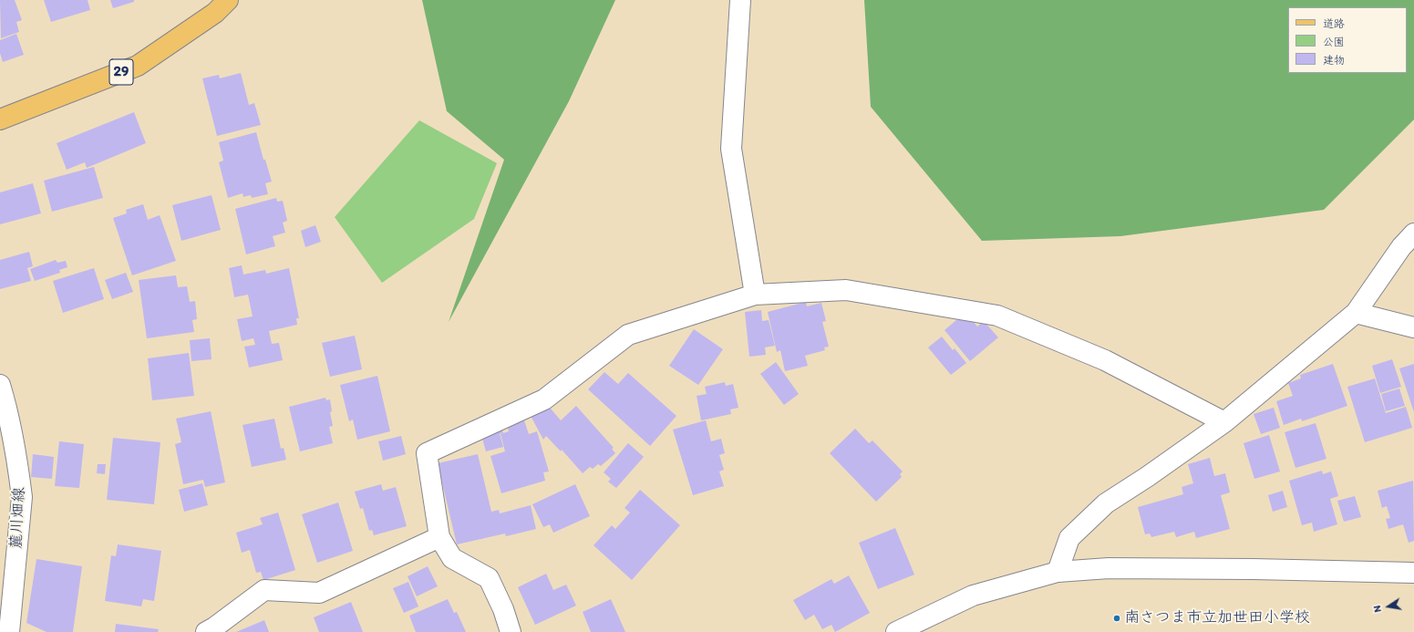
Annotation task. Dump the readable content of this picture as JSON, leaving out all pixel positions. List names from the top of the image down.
{
  "streets": {
    "main road": ["29"],
    "street": ["麓川畑線"]
  },
  "places": ["南さつま市立加世田小学校"],
  "legend": ["道路", "公園", "建物"],
  "north": "left"
}
